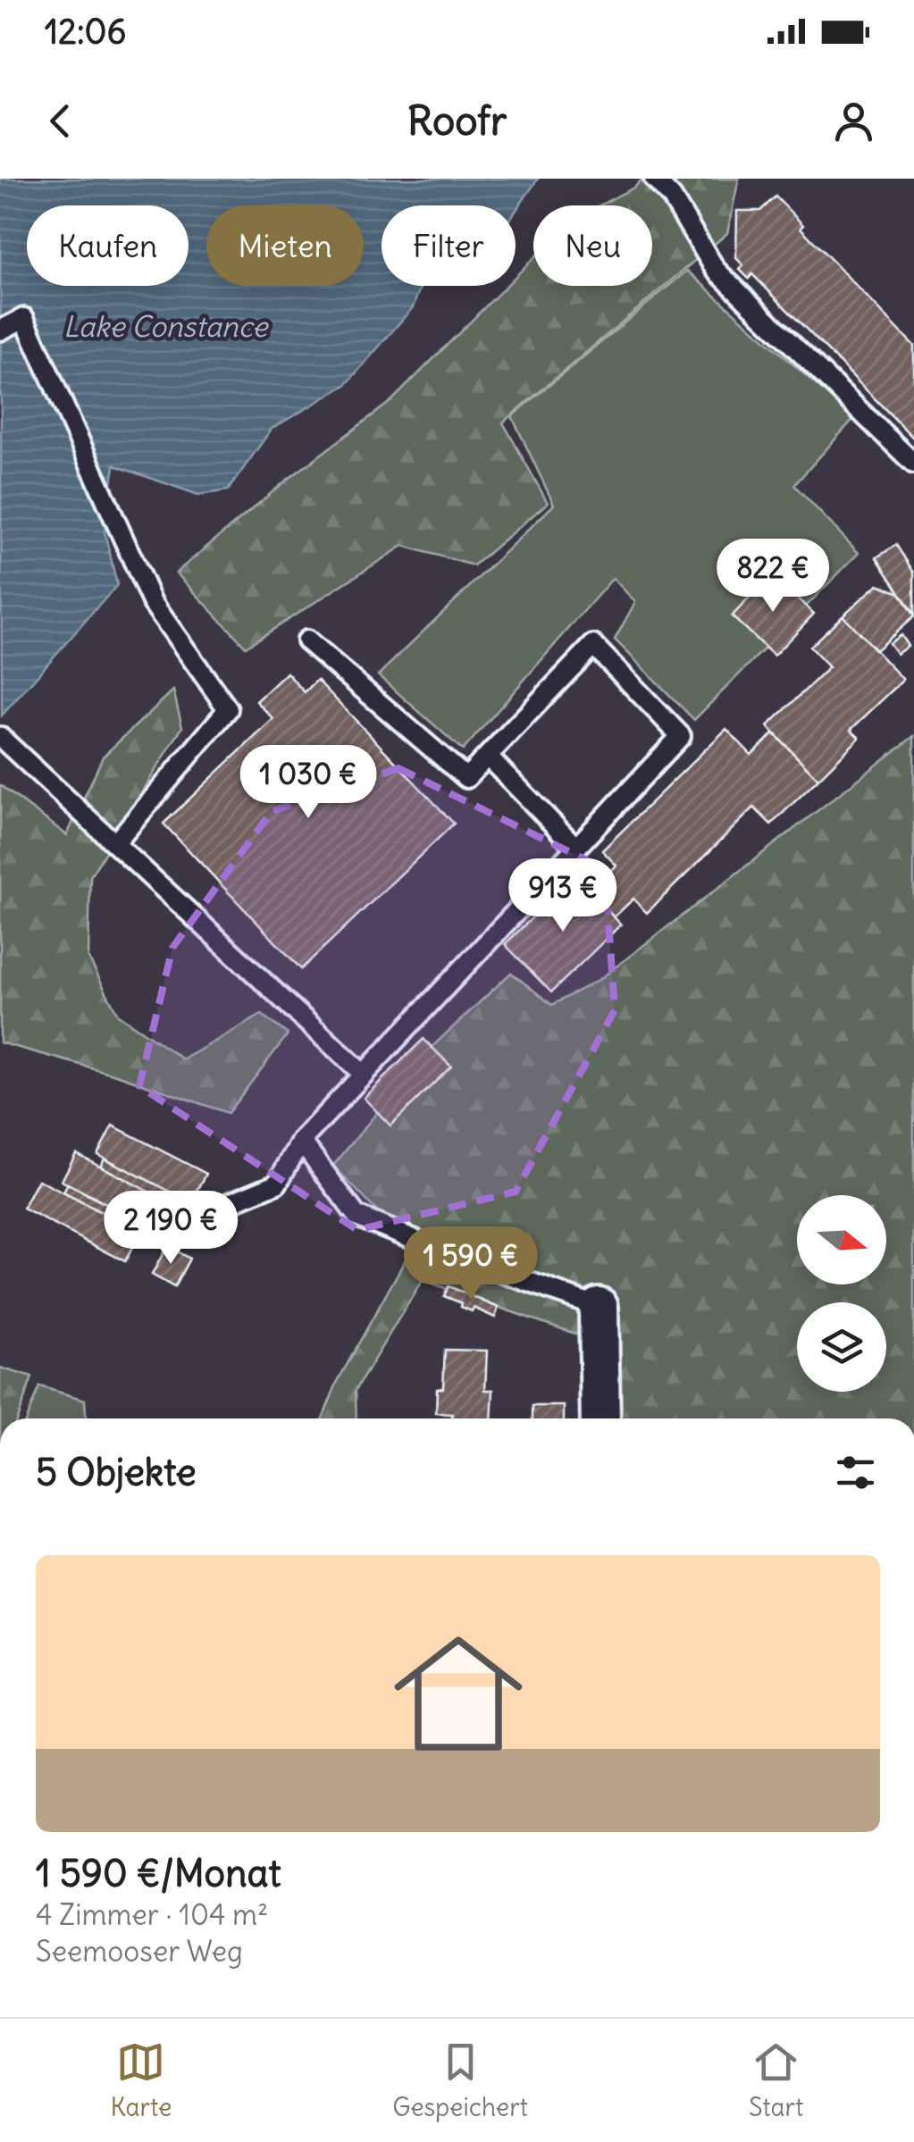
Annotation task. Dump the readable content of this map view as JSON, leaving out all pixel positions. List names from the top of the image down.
{
  "water": ["Lake Constance"],
  "north": "right",
  "page": {
    "status": "12:06",
    "header": "Roofr",
    "chip": [
      "Kaufen",
      "Mieten",
      "Filter",
      "Neu"
    ],
    "price": [
      "822 €",
      "1 030 €",
      "913 €",
      "2 190 €",
      "1 590 €"
    ],
    "heading": "5 Objekte",
    "list": [
      {
        "name": "1 590 €/Monat",
        "note": "4 Zimmer · 104 m² · Seemooser Weg"
      }
    ],
    "tabs": ["Karte", "Gespeichert", "Start"]
  }
}
